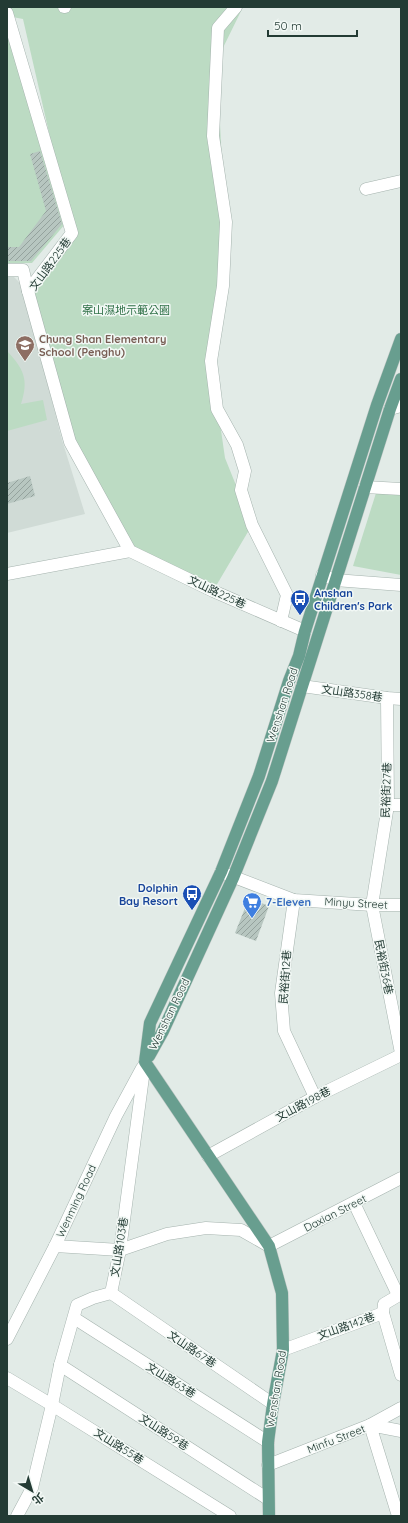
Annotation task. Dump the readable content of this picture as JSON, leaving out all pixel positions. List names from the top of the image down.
{
  "streets": {
    "main road": ["Wenshan Road"],
    "street": [
      "文山路225巷",
      "文山路358巷",
      "民裕街27巷",
      "Minyu Street",
      "民裕街36巷",
      "民裕街12巷",
      "文山路198巷",
      "Wenming Road",
      "Daxian Street",
      "文山路103巷",
      "文山路142巷",
      "文山路67巷",
      "文山路63巷",
      "文山路59巷",
      "Minfu Street",
      "文山路55巷"
    ]
  },
  "crossings": [
    ["文山路225巷", "Wenshan Road"],
    ["文山路358巷", "Wenshan Road"],
    ["文山路358巷", "民裕街27巷"],
    ["Wenshan Road", "Minyu Street"],
    ["Wenshan Road", "文山路198巷"],
    ["Wenshan Road", "Wenming Road"],
    ["Wenshan Road", "Daxian Street"],
    ["Wenshan Road", "文山路103巷"],
    ["Wenshan Road", "文山路142巷"],
    ["Wenshan Road", "文山路67巷"],
    ["Wenshan Road", "文山路63巷"],
    ["Wenshan Road", "文山路59巷"],
    ["Wenshan Road", "Minfu Street"],
    ["民裕街27巷", "Minyu Street"],
    ["民裕街27巷", "民裕街36巷"],
    ["Minyu Street", "民裕街36巷"],
    ["Minyu Street", "民裕街12巷"],
    ["民裕街36巷", "文山路198巷"],
    ["民裕街12巷", "文山路198巷"],
    ["Wenming Road", "文山路103巷"],
    ["文山路103巷", "文山路67巷"]
  ],
  "parks": ["案山濕地示範公園"],
  "places": {
    "school or university": ["Chung Shan Elementary School (Penghu)"],
    "bus stop": ["Anshan Children's Park", "Dolphin Bay Resort"],
    "supermarket": ["7-Eleven"]
  },
  "scale_bar": "50 m",
  "north": "bottom right"
}
